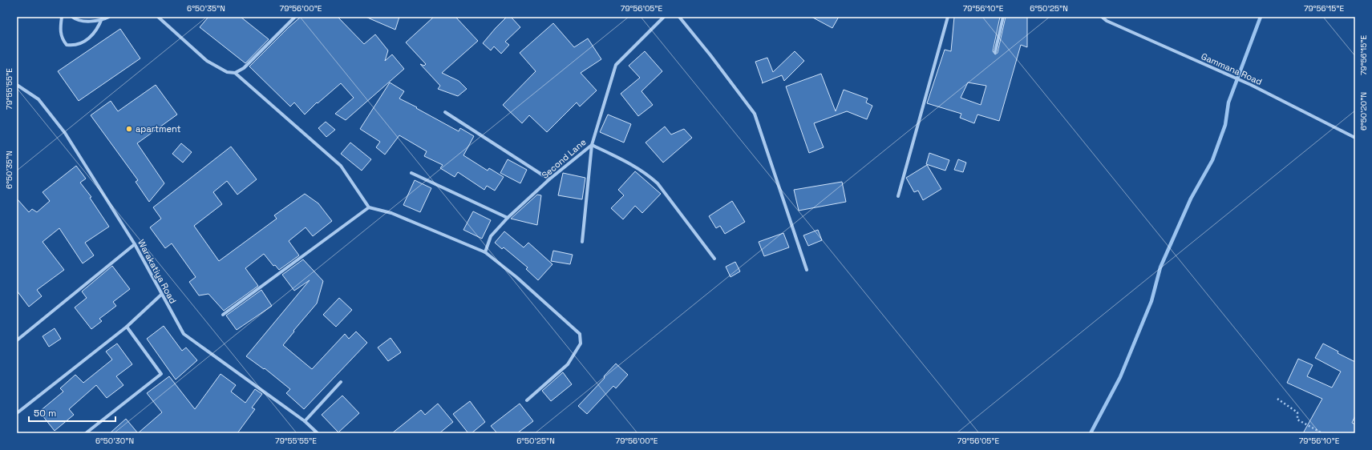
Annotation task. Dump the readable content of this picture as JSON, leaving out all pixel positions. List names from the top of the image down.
{
  "streets": {
    "street": ["Gammana Road", "Second Lane", "Warakatiya Road"]
  },
  "places": ["apartment"],
  "scale_bar": "50 m",
  "coordinates": [
    "6°50'35\"N",
    "79°56'00\"E",
    "79°56'05\"E",
    "79°56'10\"E",
    "6°50'25\"N",
    "79°56'15\"E",
    "79°55'55\"E",
    "6°50'20\"N",
    "6°50'30\"N"
  ]
}
